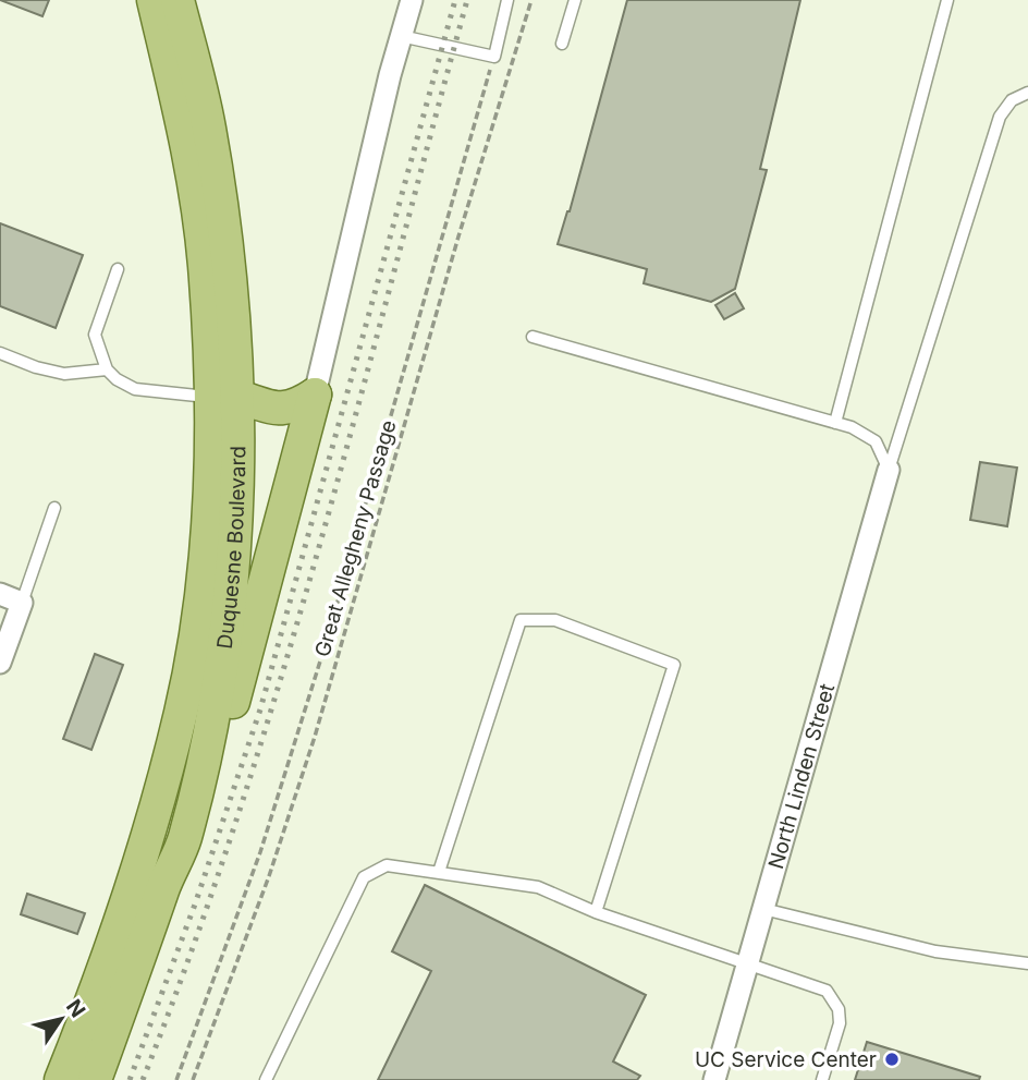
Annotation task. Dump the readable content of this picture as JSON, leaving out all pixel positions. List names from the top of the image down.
{
  "streets": {
    "main road": ["Duquesne Boulevard"],
    "street": ["North Linden Street"],
    "path": ["Great Allegheny Passage"]
  },
  "places": ["UC Service Center"],
  "north": "top right"
}
